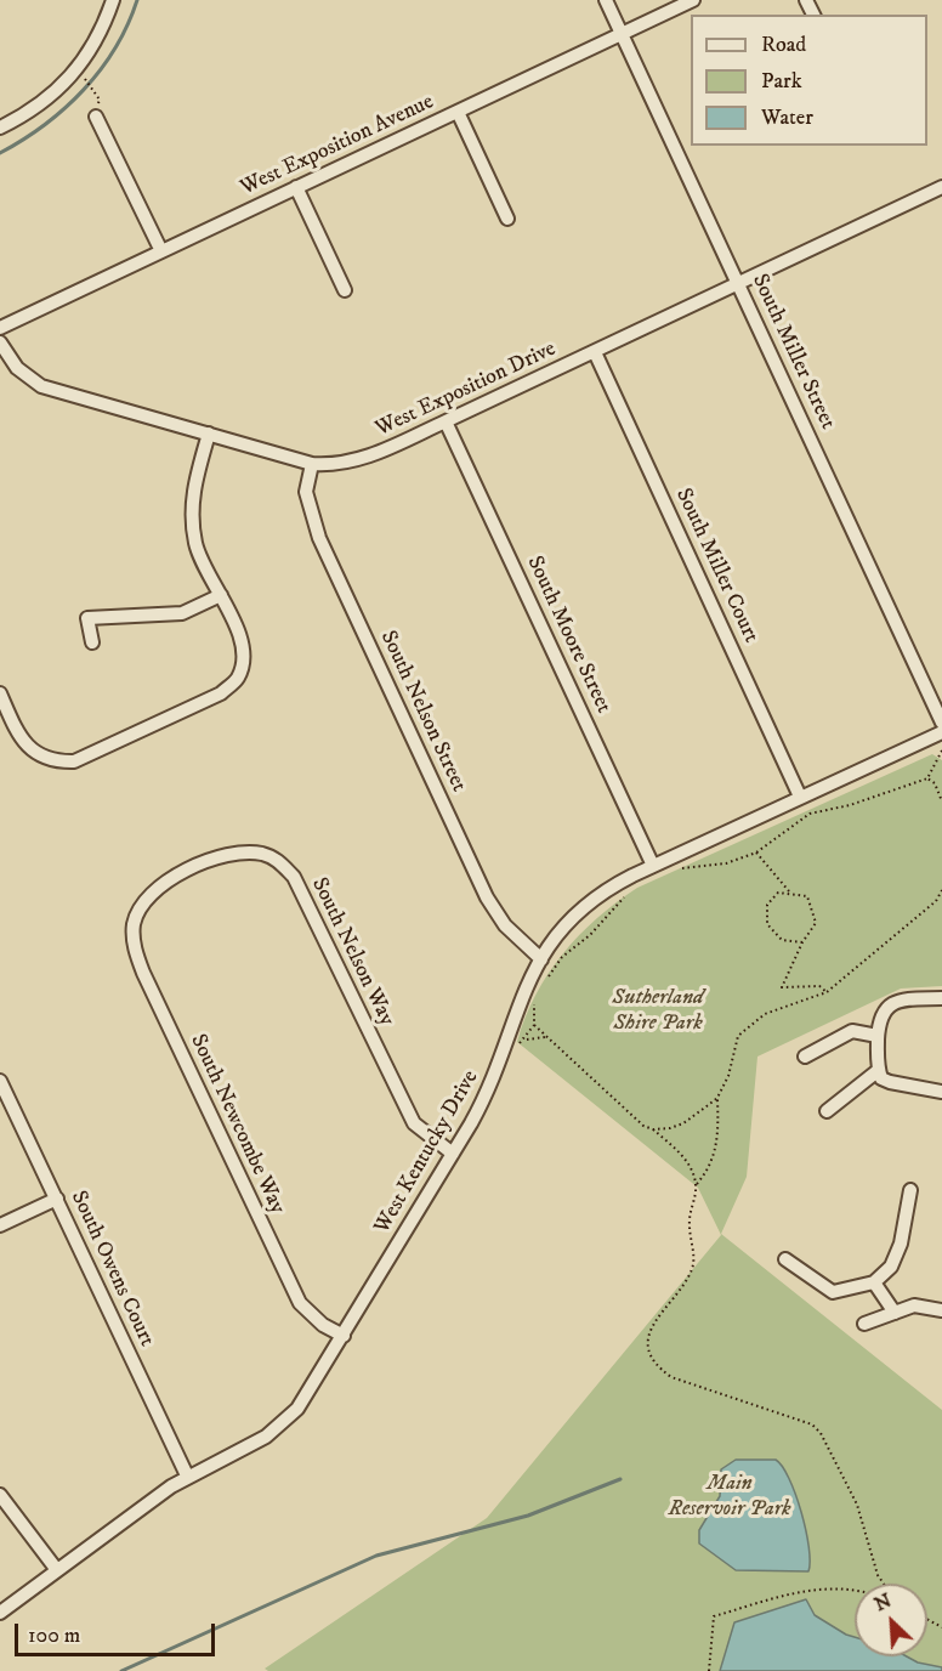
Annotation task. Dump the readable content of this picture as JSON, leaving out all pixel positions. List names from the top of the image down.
{
  "streets": {
    "street": [
      "West Exposition Avenue",
      "South Miller Street",
      "West Exposition Drive",
      "South Miller Court",
      "South Moore Street",
      "South Nelson Street",
      "South Nelson Way",
      "South Newcombe Way",
      "West Kentucky Drive",
      "South Owens Court"
    ]
  },
  "crossings": [
    ["West Exposition Avenue", "South Miller Street"],
    ["South Miller Street", "West Exposition Drive"],
    ["West Exposition Drive", "South Miller Court"],
    ["West Exposition Drive", "South Moore Street"],
    ["West Exposition Drive", "South Nelson Street"],
    ["South Miller Court", "West Kentucky Drive"],
    ["South Moore Street", "West Kentucky Drive"],
    ["South Nelson Street", "West Kentucky Drive"],
    ["South Nelson Way", "South Newcombe Way"],
    ["South Nelson Way", "West Kentucky Drive"],
    ["South Newcombe Way", "West Kentucky Drive"],
    ["West Kentucky Drive", "South Owens Court"]
  ],
  "parks": ["Sutherland Shire Park", "Main Reservoir Park"],
  "legend": ["Road", "Park", "Water"],
  "scale_bar": "100 m",
  "north": "top left"
}
